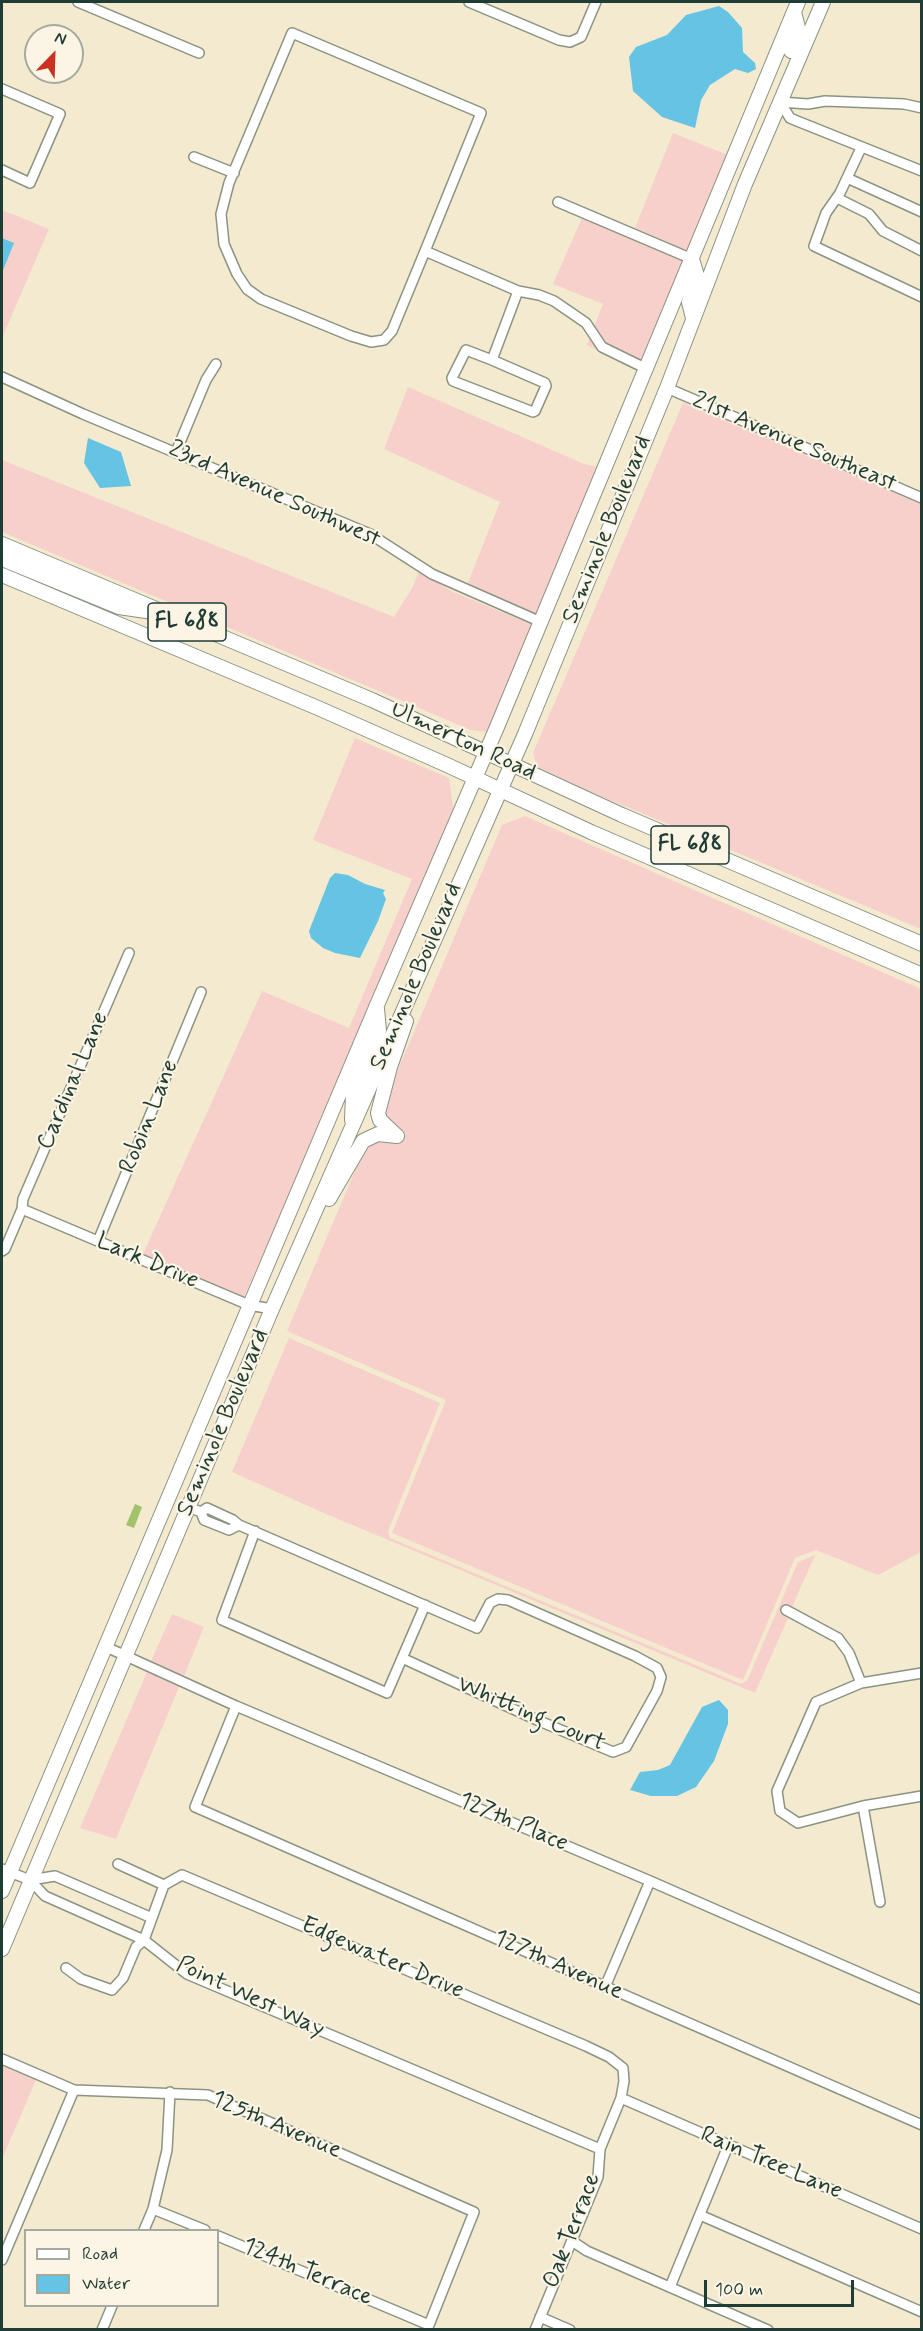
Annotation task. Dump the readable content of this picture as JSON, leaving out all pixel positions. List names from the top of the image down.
{
  "streets": {
    "main road": ["Seminole Boulevard", "FL 688", "Ulmerton Road"],
    "street": [
      "21st Avenue Southeast",
      "23rd Avenue Southwest",
      "Cardinal Lane",
      "Robin Lane",
      "Lark Drive",
      "Whitting Court",
      "127th Place",
      "Edgewater Drive",
      "127th Avenue",
      "Point West Way",
      "125th Avenue",
      "Rain Tree Lane",
      "Oak Terrace",
      "124th Terrace"
    ]
  },
  "crossings": [
    ["21st Avenue Southeast", "Seminole Boulevard"],
    ["23rd Avenue Southwest", "Seminole Boulevard"],
    ["Seminole Boulevard", "Ulmerton Road"],
    ["Seminole Boulevard", "Lark Drive"],
    ["Seminole Boulevard", "Whitting Court"],
    ["Seminole Boulevard", "127th Place"],
    ["Seminole Boulevard", "Point West Way"],
    ["Cardinal Lane", "Lark Drive"],
    ["Robin Lane", "Lark Drive"],
    ["127th Place", "127th Avenue"],
    ["Edgewater Drive", "Rain Tree Lane"],
    ["Edgewater Drive", "Oak Terrace"],
    ["Point West Way", "Oak Terrace"],
    ["125th Avenue", "124th Terrace"],
    ["Rain Tree Lane", "Oak Terrace"]
  ],
  "legend": ["Road", "Water"],
  "scale_bar": "100 m",
  "north": "top right"
}
